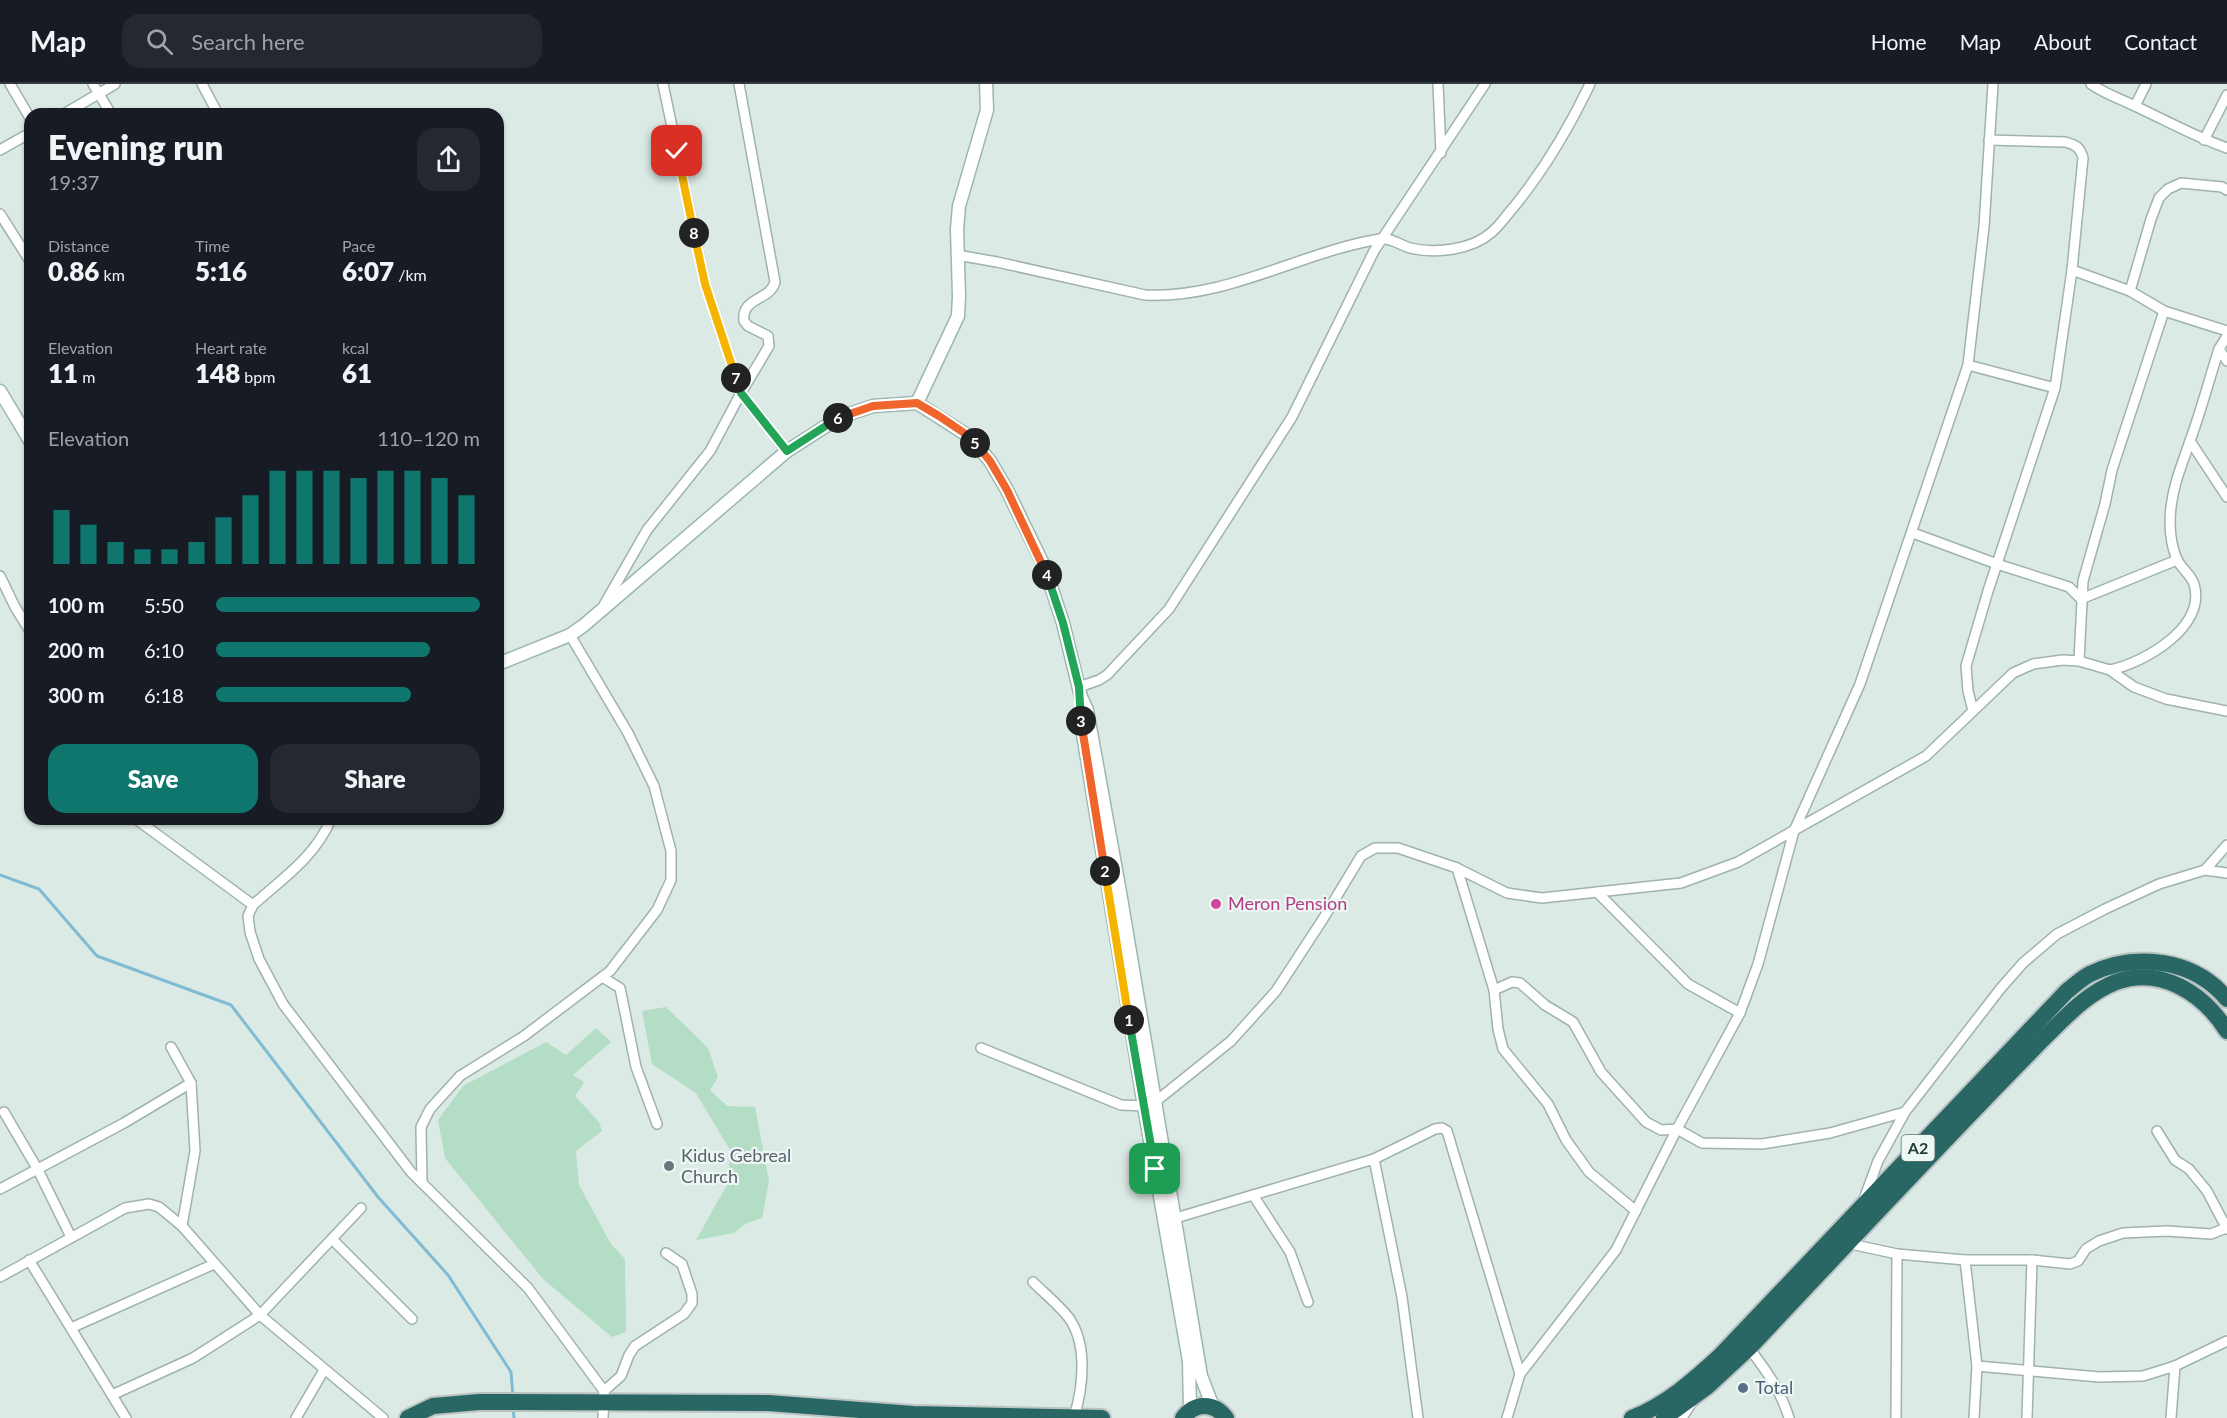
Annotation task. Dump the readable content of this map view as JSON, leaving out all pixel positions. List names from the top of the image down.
{
  "streets": {
    "highway": ["A2"]
  },
  "places": ["Meron Pension", "Kidus Gebreal Church", "Total"],
  "page": {
    "header": "Map",
    "search": "Search here",
    "nav": [
      "Home",
      "Map",
      "About",
      "Contact"
    ],
    "heading": ["Evening run", "19:37"],
    "stats": [
      ["Distance", "0.86 km"],
      ["Time", "5:16"],
      ["Pace", "6:07 /km"],
      ["Elevation", "11 m"],
      ["Heart rate", "148 bpm"],
      ["kcal", "61"]
    ],
    "pins": [
      "8",
      "7",
      "6",
      "5",
      "4",
      "3",
      "2",
      "1"
    ],
    "chart": ["Elevation", "110–120 m"],
    "list": [
      {
        "name": "100 m",
        "note": "5:50"
      },
      {
        "name": "200 m",
        "note": "6:10"
      },
      {
        "name": "300 m",
        "note": "6:18"
      }
    ],
    "buttons": ["Save", "Share"]
  }
}
